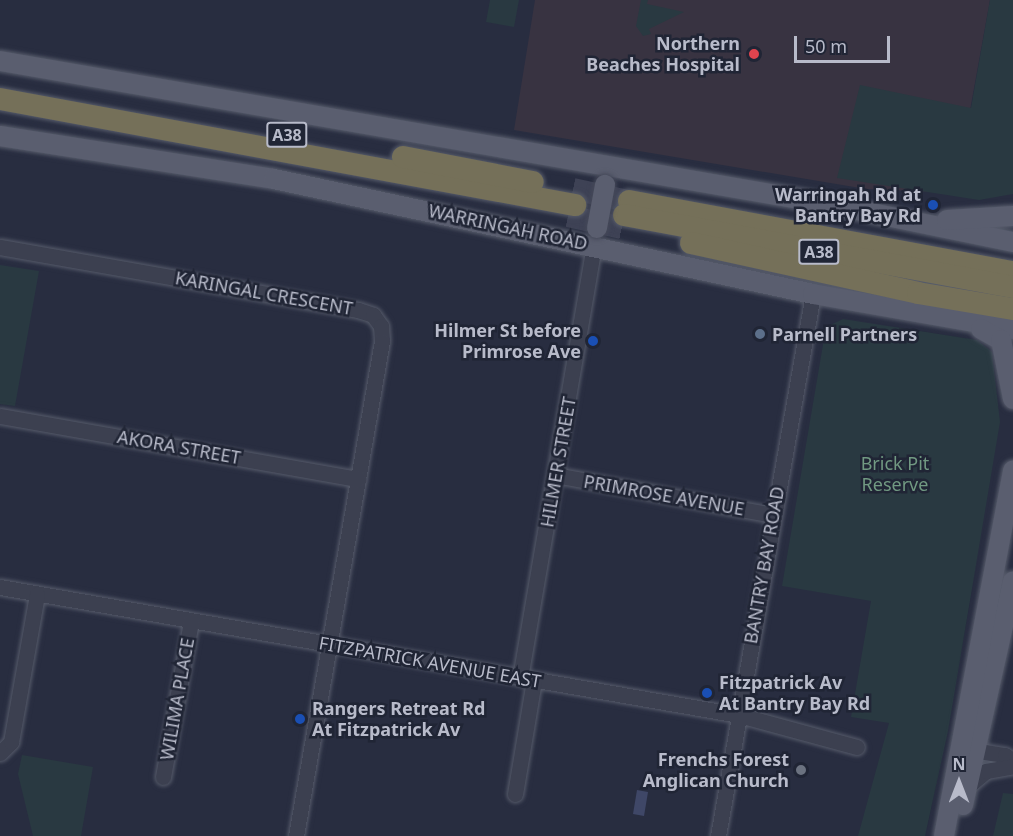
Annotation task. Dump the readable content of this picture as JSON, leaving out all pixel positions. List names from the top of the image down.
{
  "streets": {
    "highway": ["A38", "WARRINGAH ROAD"],
    "street": [
      "KARINGAL CRESCENT",
      "AKORA STREET",
      "HILMER STREET",
      "PRIMROSE AVENUE",
      "BANTRY BAY ROAD",
      "FITZPATRICK AVENUE EAST",
      "WILIMA PLACE"
    ]
  },
  "crossings": [
    ["WARRINGAH ROAD", "HILMER STREET"],
    ["WARRINGAH ROAD", "BANTRY BAY ROAD"],
    ["KARINGAL CRESCENT", "AKORA STREET"],
    ["KARINGAL CRESCENT", "FITZPATRICK AVENUE EAST"],
    ["HILMER STREET", "PRIMROSE AVENUE"],
    ["HILMER STREET", "FITZPATRICK AVENUE EAST"],
    ["PRIMROSE AVENUE", "BANTRY BAY ROAD"],
    ["BANTRY BAY ROAD", "FITZPATRICK AVENUE EAST"],
    ["FITZPATRICK AVENUE EAST", "WILIMA PLACE"]
  ],
  "parks": ["Brick Pit Reserve"],
  "places": [
    "Northern Beaches Hospital",
    "Warringah Rd at Bantry Bay Rd",
    "Parnell Partners",
    "Hilmer St before Primrose Ave",
    "Fitzpatrick Av At Bantry Bay Rd",
    "Rangers Retreat Rd At Fitzpatrick Av",
    "Frenchs Forest Anglican Church"
  ],
  "scale_bar": "50 m",
  "north": "top"
}
